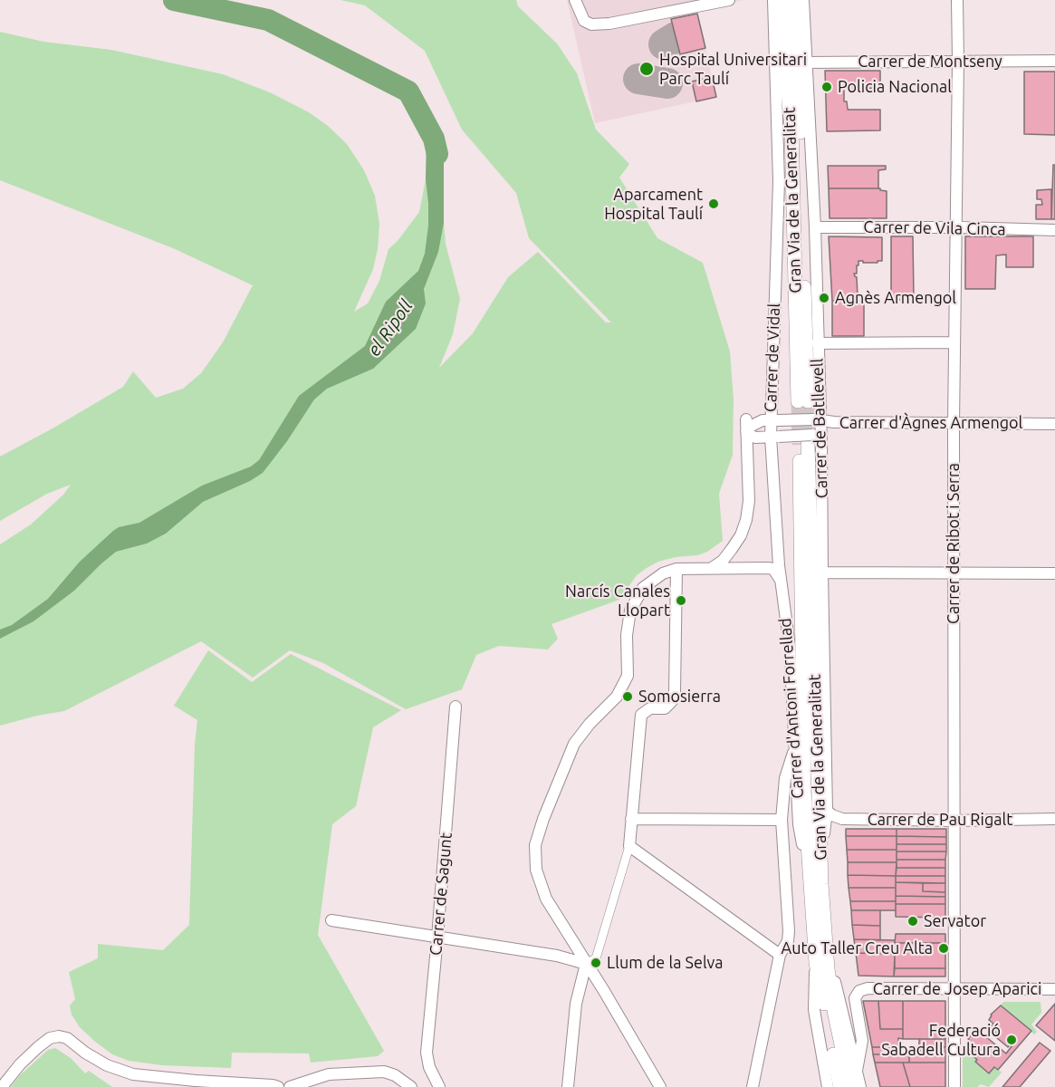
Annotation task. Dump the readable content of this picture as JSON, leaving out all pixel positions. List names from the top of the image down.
{
  "streets": {
    "street": [
      "Carrer de Montseny",
      "Gran Via de la Generalitat",
      "Carrer de Vila Cinca",
      "Carrer de Vidal",
      "Carrer d'Àgnes Armengol",
      "Carrer de Batllevell",
      "Carrer de Ribot i Serra",
      "Carrer d'Antoni Forrellad",
      "Carrer de Pau Rigalt",
      "Carrer de Sagunt",
      "Carrer de Josep Aparici"
    ]
  },
  "crossings": [
    ["Carrer de Montseny", "Carrer de Batllevell"],
    ["Carrer de Montseny", "Carrer de Ribot i Serra"],
    ["Gran Via de la Generalitat", "Carrer de Batllevell"],
    ["Gran Via de la Generalitat", "Carrer d'Antoni Forrellad"],
    ["Carrer de Vila Cinca", "Carrer de Batllevell"],
    ["Carrer de Vila Cinca", "Carrer de Ribot i Serra"],
    ["Carrer de Vidal", "Carrer d'Àgnes Armengol"],
    ["Carrer de Vidal", "Carrer d'Antoni Forrellad"],
    ["Carrer d'Àgnes Armengol", "Carrer de Batllevell"],
    ["Carrer d'Àgnes Armengol", "Carrer de Ribot i Serra"],
    ["Carrer de Batllevell", "Carrer de Pau Rigalt"],
    ["Carrer de Ribot i Serra", "Carrer de Pau Rigalt"],
    ["Carrer de Ribot i Serra", "Carrer de Josep Aparici"]
  ],
  "water": ["el Ripoll"],
  "places": [
    "Hospital Universitari Parc Taulí",
    "Policia Nacional",
    "Aparcament Hospital Taulí",
    "Agnès Armengol",
    "Narcís Canales Llopart",
    "Somosierra",
    "Servator",
    "Auto Taller Creu Alta",
    "Llum de la Selva",
    "Federació Sabadell Cultura"
  ]
}
